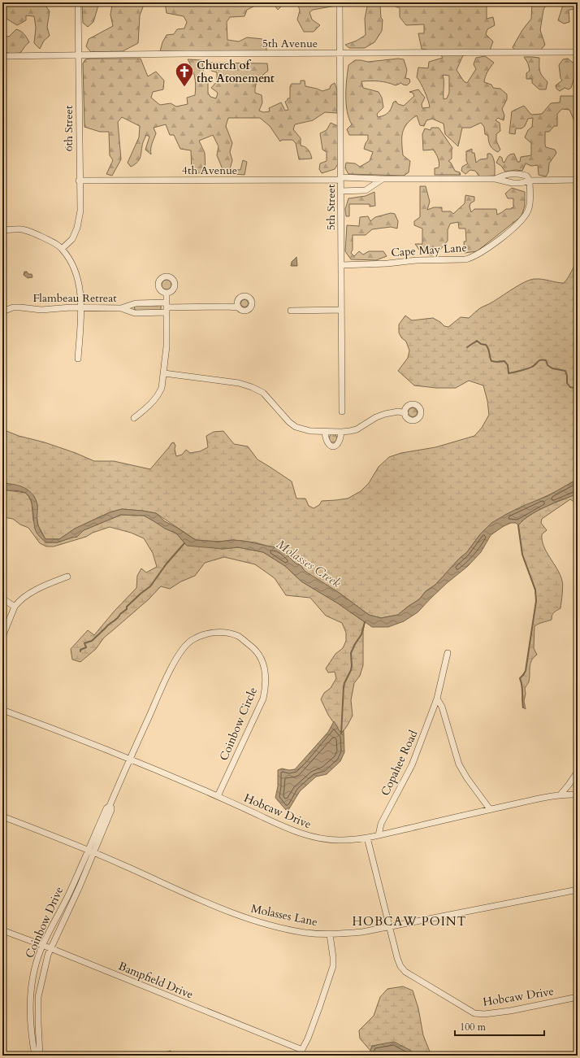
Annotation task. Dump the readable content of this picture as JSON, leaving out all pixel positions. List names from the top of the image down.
{
  "streets": {
    "street": [
      "5th Avenue",
      "6th Street",
      "4th Avenue",
      "5th Street",
      "Cape May Lane",
      "Flambeau Retreat",
      "Coinbow Circle",
      "Copahee Road",
      "Hobcaw Drive",
      "Molasses Lane",
      "Coinbow Drive",
      "Bampfield Drive"
    ]
  },
  "crossings": [
    ["5th Avenue", "6th Street"],
    ["5th Avenue", "5th Street"],
    ["6th Street", "4th Avenue"],
    ["4th Avenue", "5th Street"],
    ["4th Avenue", "Cape May Lane"],
    ["5th Street", "Cape May Lane"],
    ["Coinbow Circle", "Hobcaw Drive"],
    ["Coinbow Circle", "Coinbow Drive"],
    ["Copahee Road", "Hobcaw Drive"],
    ["Hobcaw Drive", "Molasses Lane"],
    ["Hobcaw Drive", "Coinbow Drive"],
    ["Molasses Lane", "Coinbow Drive"],
    ["Coinbow Drive", "Bampfield Drive"]
  ],
  "districts": ["HOBCAW POINT"],
  "water": ["Molasses Creek"],
  "places": {
    "church": ["Church of the Atonement"]
  },
  "scale_bar": "100 m"
}
